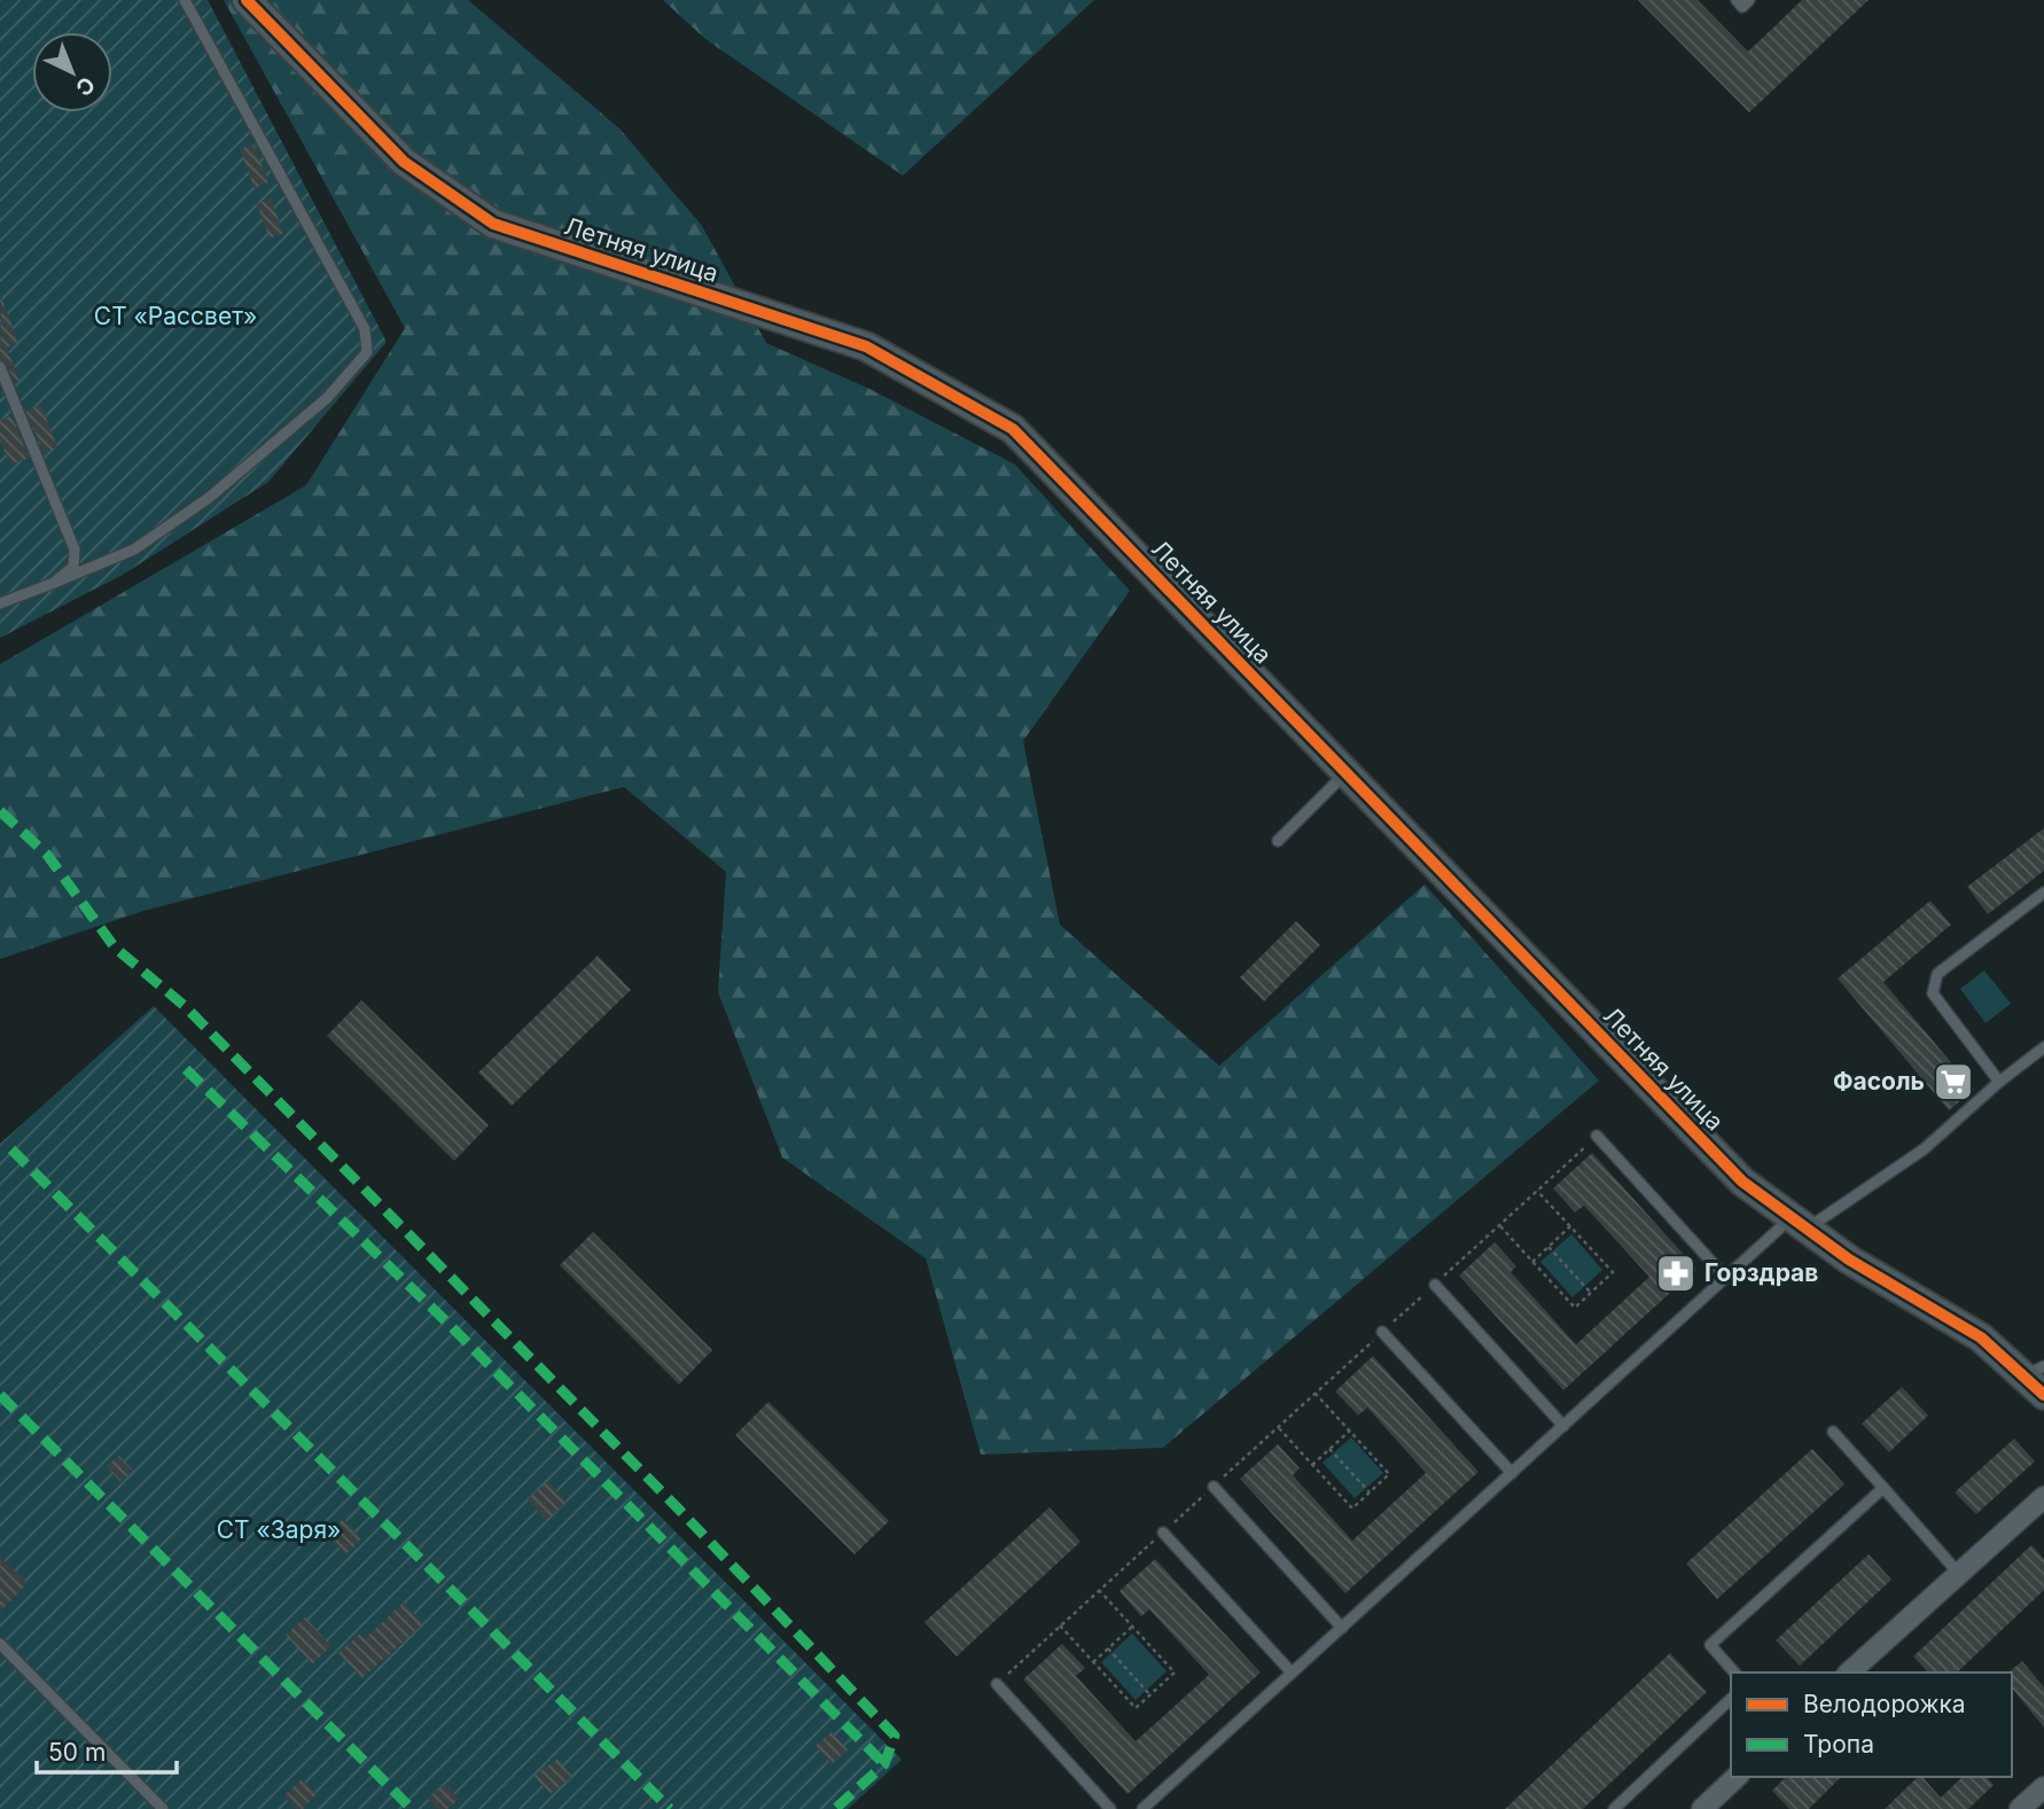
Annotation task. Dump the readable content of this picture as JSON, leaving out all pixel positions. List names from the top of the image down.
{
  "streets": {
    "street": ["Летняя улица"]
  },
  "parks": ["СТ «Рассвет»", "СТ «Заря»"],
  "places": {
    "supermarket": ["Фасоль"],
    "pharmacy": ["Горздрав"]
  },
  "legend": ["Велодорожка", "Тропа"],
  "scale_bar": "50 m",
  "north": "bottom right"
}
